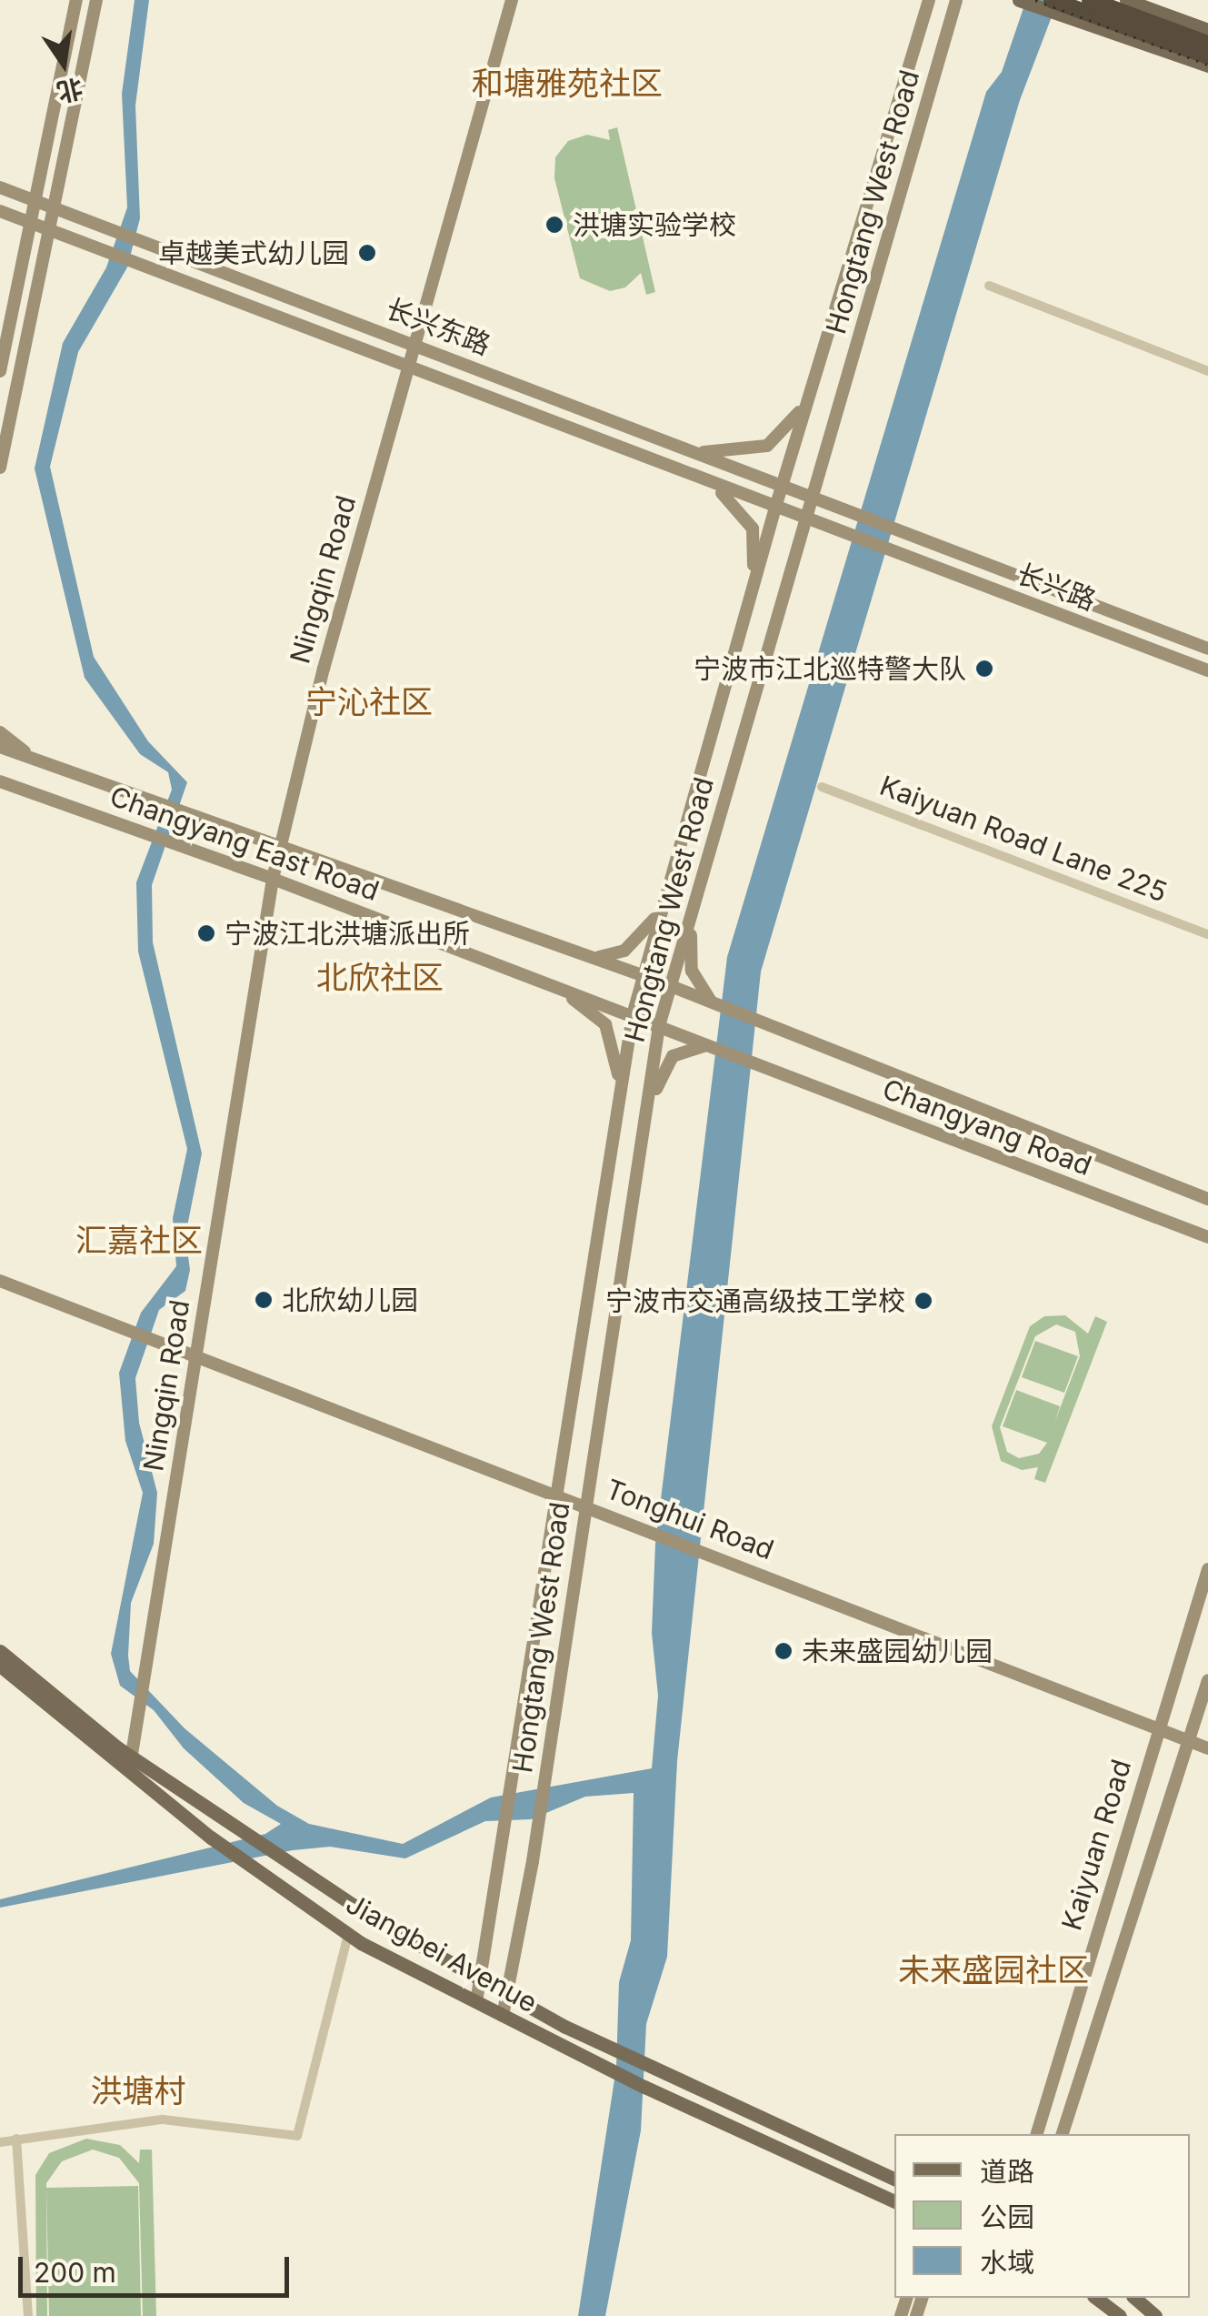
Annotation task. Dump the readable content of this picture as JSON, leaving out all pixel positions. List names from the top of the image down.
{
  "streets": {
    "main road": [
      "Hongtang West Road",
      "长兴东路",
      "Ningqin Road",
      "长兴路",
      "Changyang East Road",
      "Changyang Road",
      "Tonghui Road",
      "Kaiyuan Road",
      "Jiangbei Avenue"
    ],
    "street": ["Kaiyuan Road Lane 225"]
  },
  "crossings": [
    ["Hongtang West Road", "长兴东路"],
    ["Hongtang West Road", "Changyang East Road"],
    ["Hongtang West Road", "Tonghui Road"],
    ["Hongtang West Road", "Jiangbei Avenue"],
    ["长兴东路", "Ningqin Road"],
    ["长兴东路", "长兴路"],
    ["Ningqin Road", "Changyang East Road"],
    ["Ningqin Road", "Tonghui Road"],
    ["Ningqin Road", "Jiangbei Avenue"],
    ["Changyang East Road", "Changyang Road"],
    ["Tonghui Road", "Kaiyuan Road"]
  ],
  "districts": [
    "和塘雅苑社区",
    "宁沁社区",
    "北欣社区",
    "汇嘉社区",
    "未来盛园社区",
    "洪塘村"
  ],
  "places": [
    "洪塘实验学校",
    "卓越美式幼儿园",
    "宁波市江北巡特警大队",
    "宁波江北洪塘派出所",
    "北欣幼儿园",
    "宁波市交通高级技工学校",
    "未来盛园幼儿园"
  ],
  "legend": ["道路", "公园", "水域"],
  "scale_bar": "200 m",
  "north": "bottom"
}
